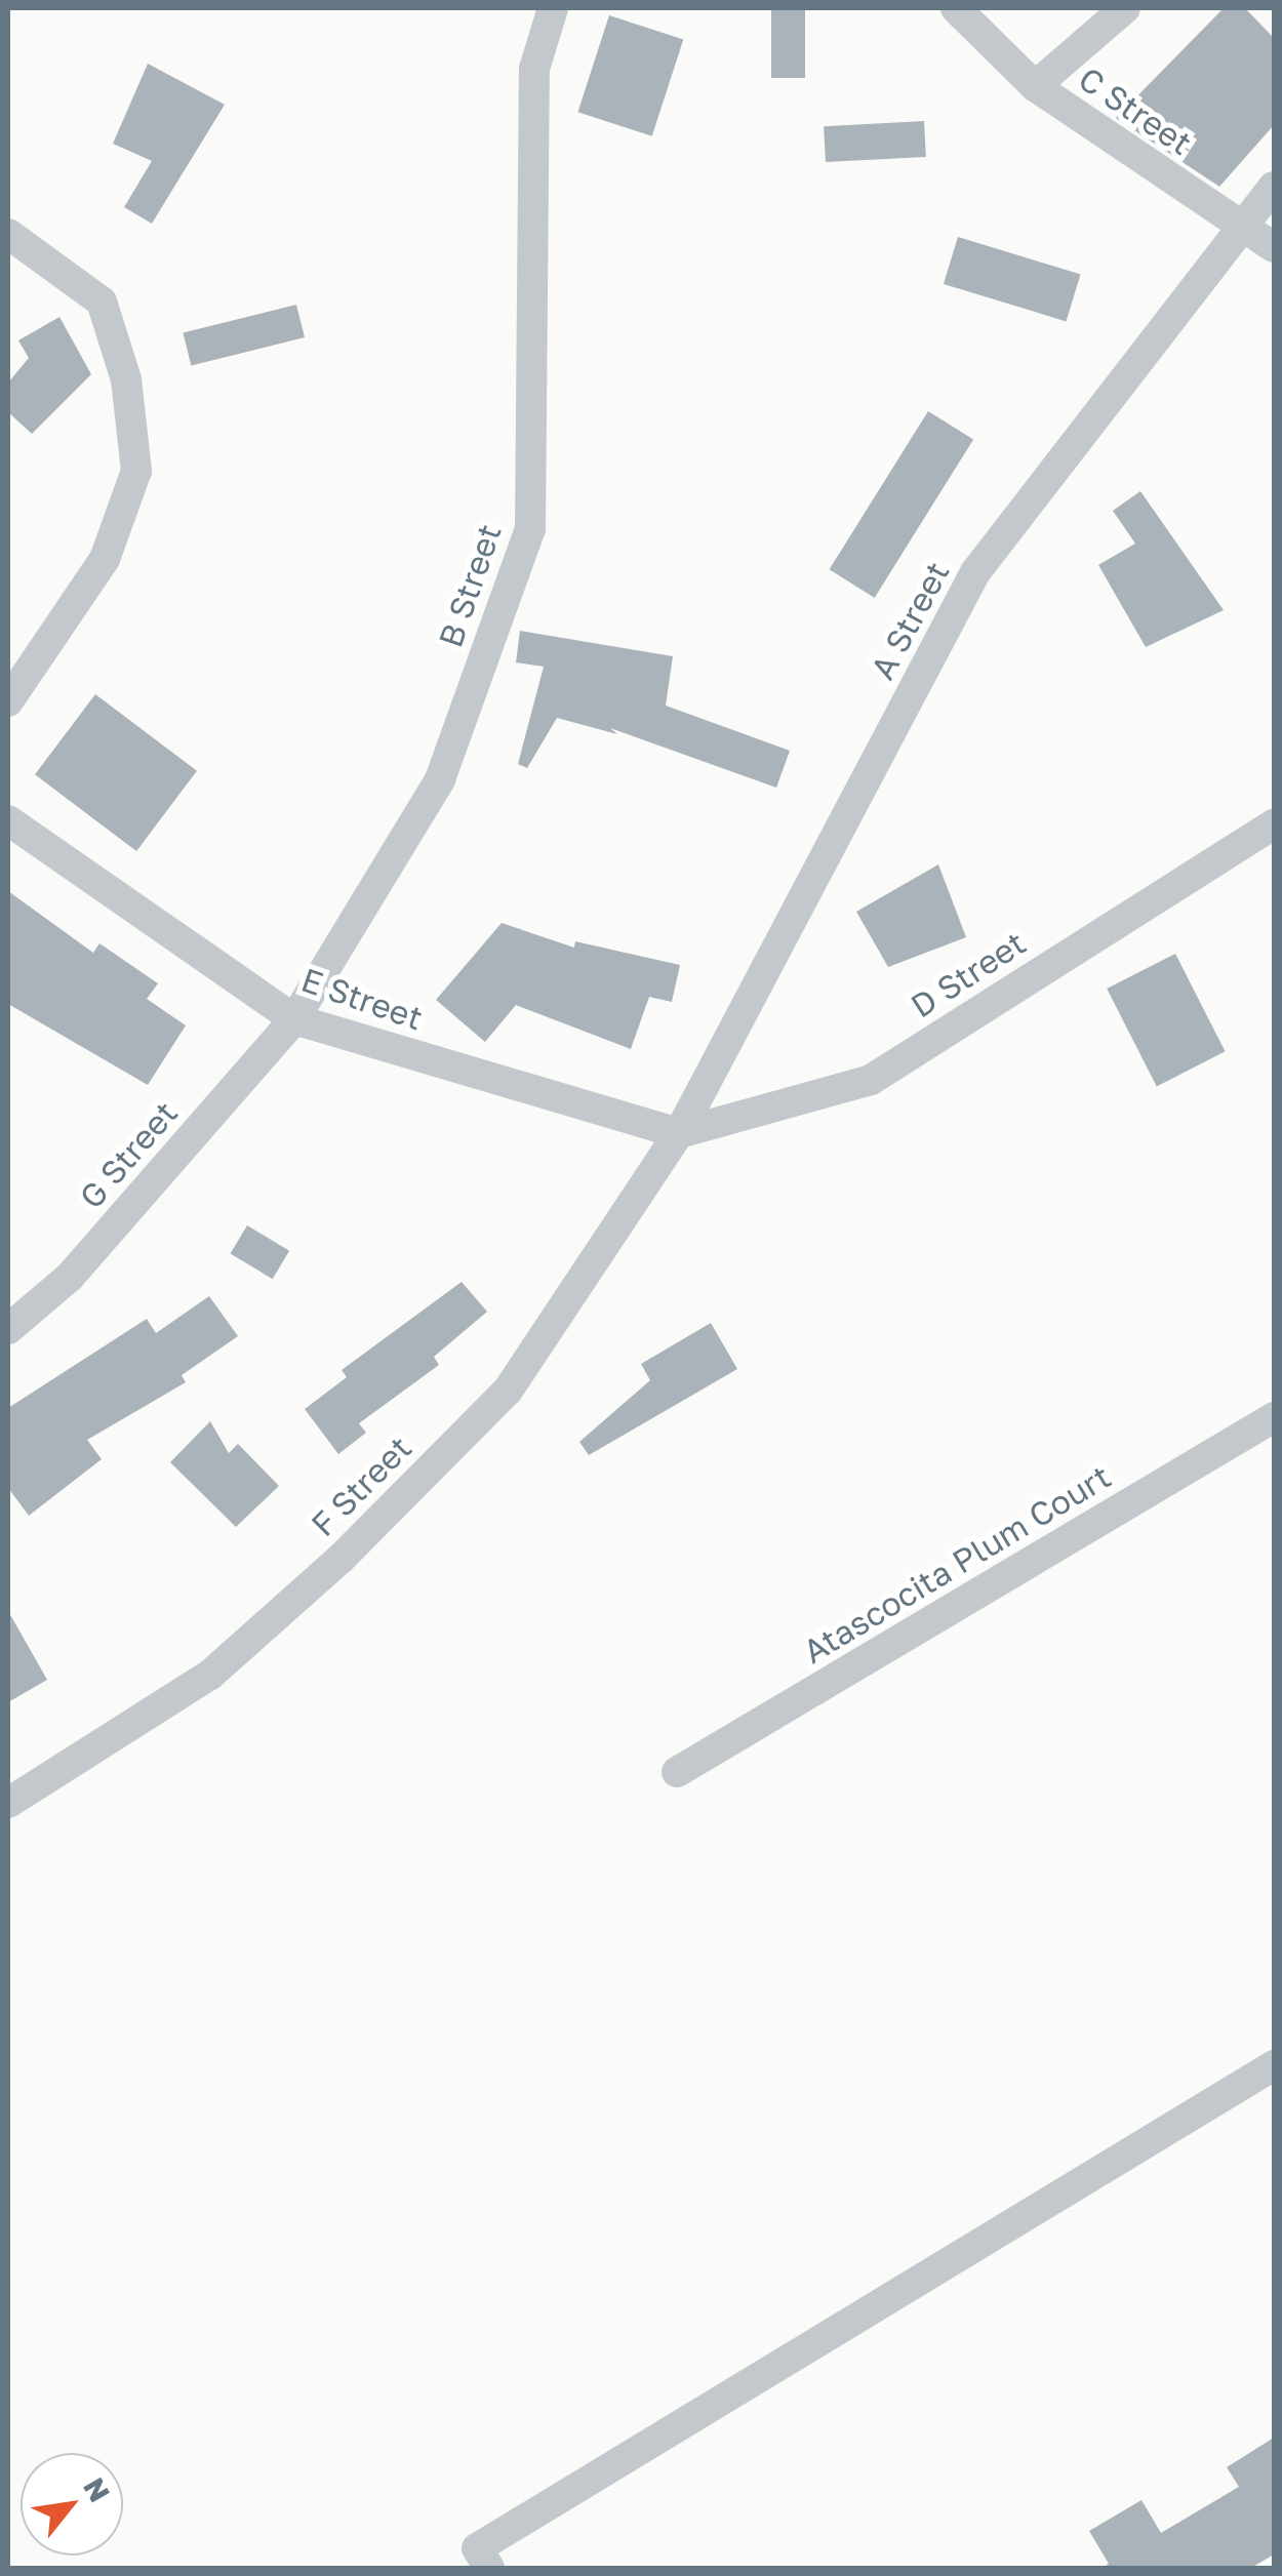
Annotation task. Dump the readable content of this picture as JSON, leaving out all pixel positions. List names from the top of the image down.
{
  "streets": {
    "street": [
      "C Street",
      "B Street",
      "A Street",
      "D Street",
      "E Street",
      "G Street",
      "F Street",
      "Atascocita Plum Court"
    ]
  },
  "crossings": [
    ["C Street", "A Street"],
    ["B Street", "E Street"],
    ["B Street", "G Street"],
    ["A Street", "D Street"],
    ["A Street", "E Street"],
    ["A Street", "F Street"],
    ["D Street", "E Street"],
    ["D Street", "F Street"],
    ["E Street", "G Street"],
    ["E Street", "F Street"]
  ],
  "north": "top right"
}
